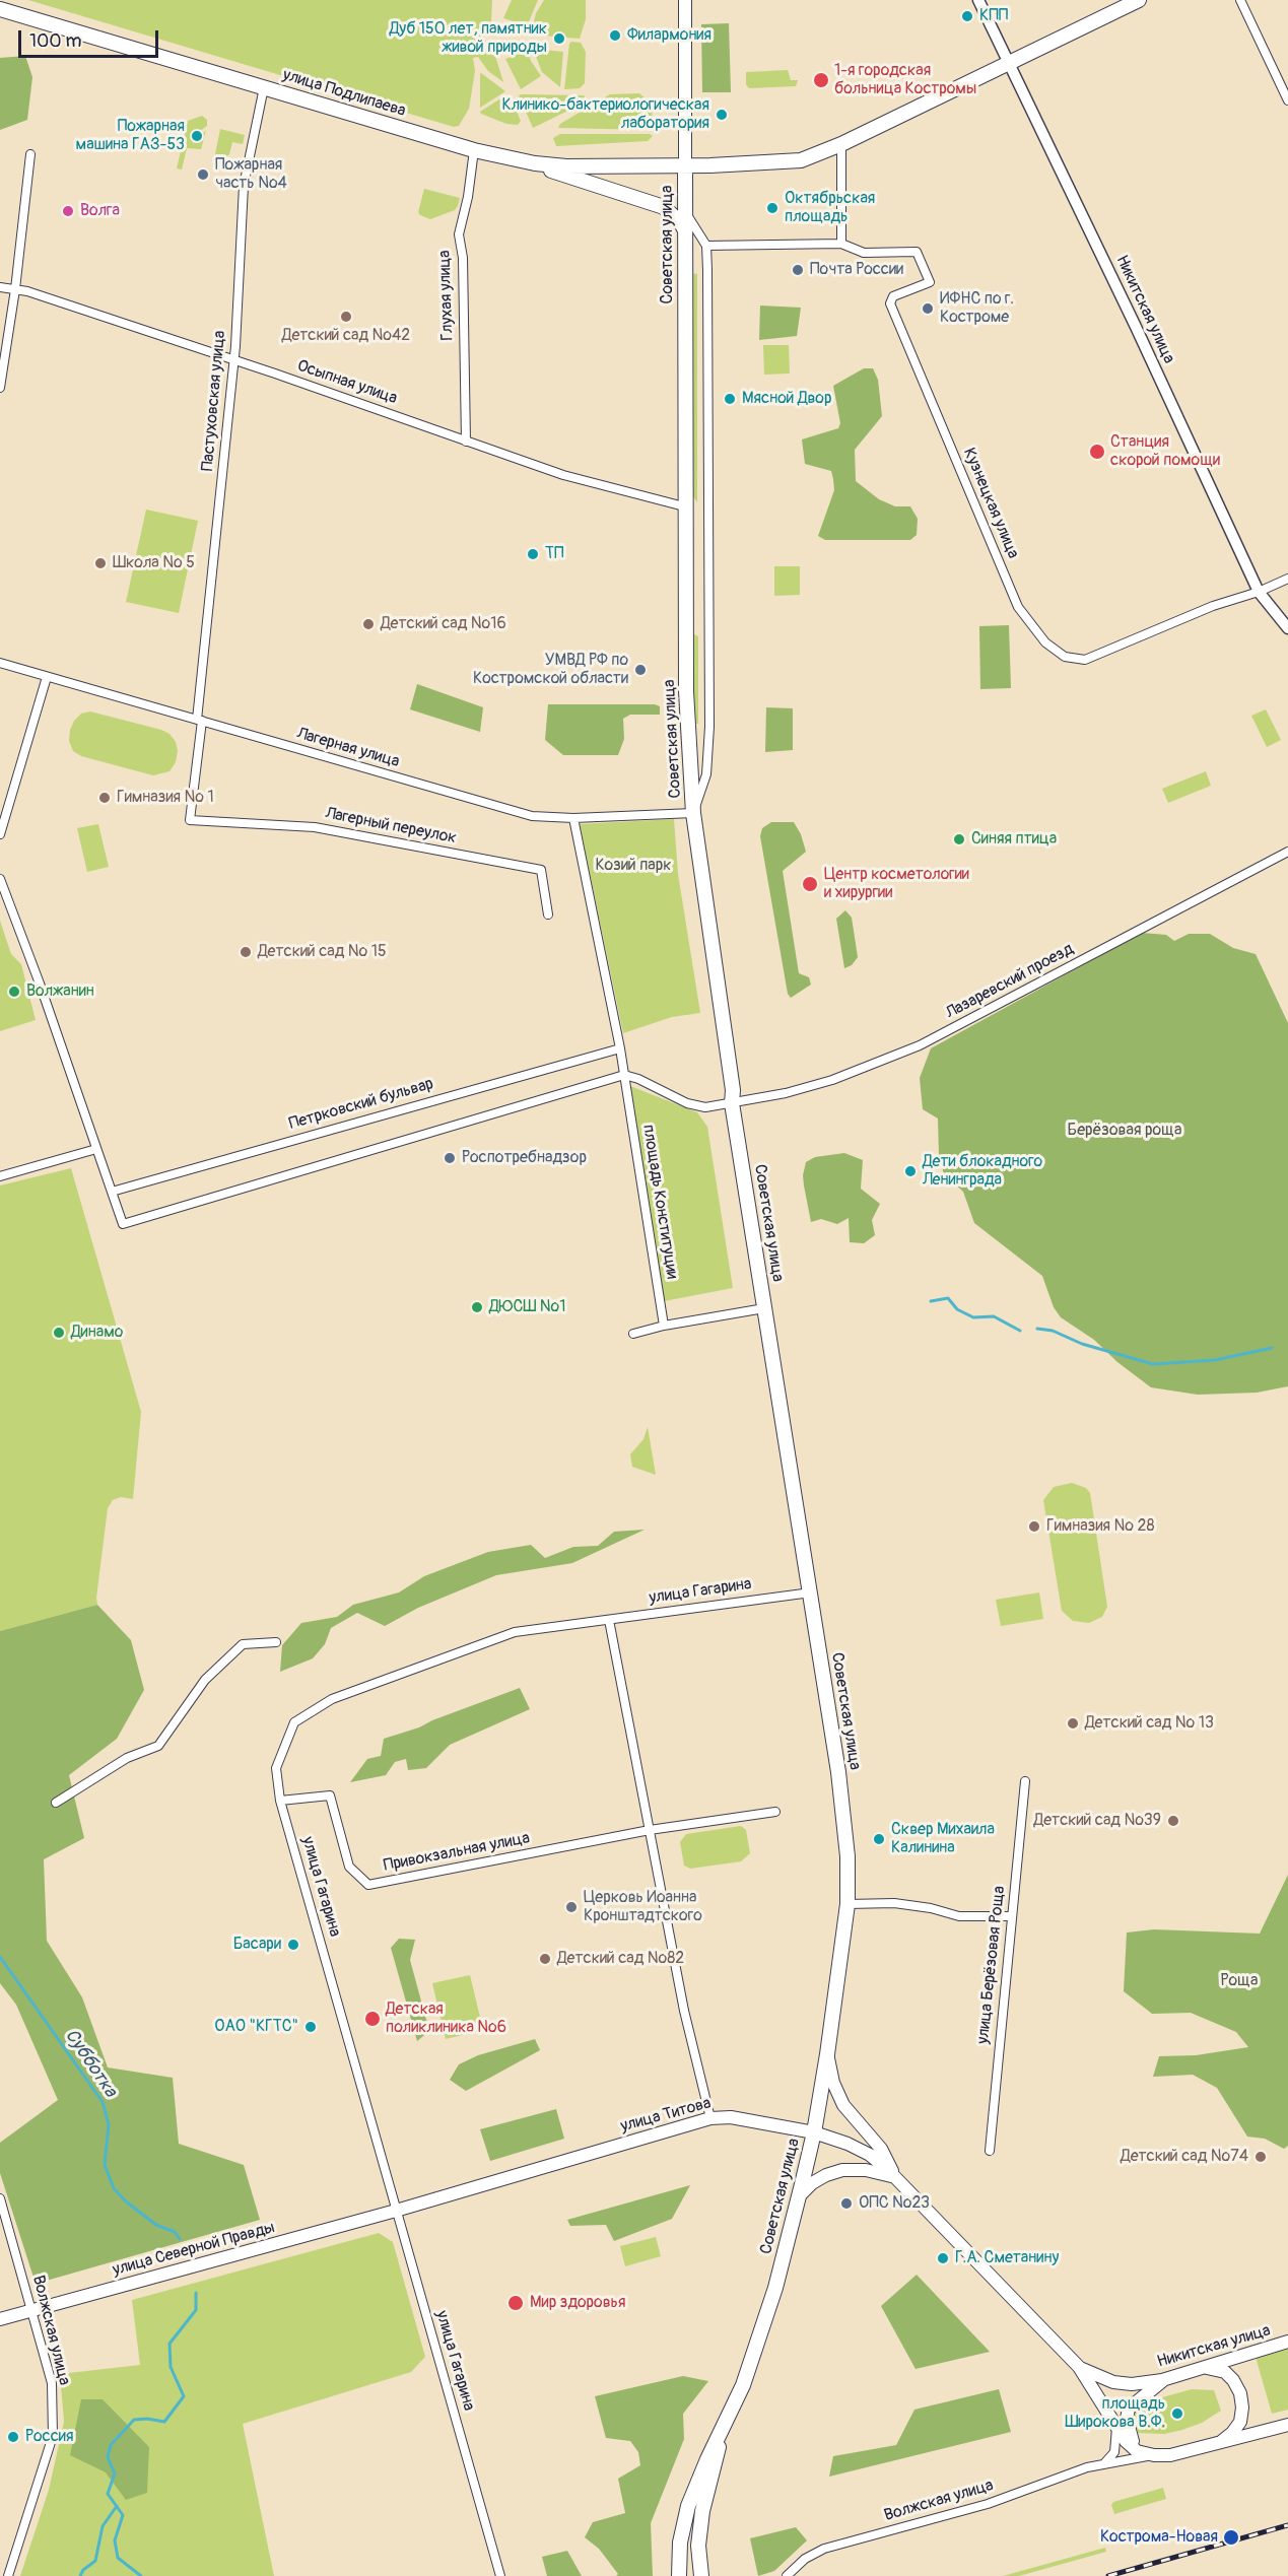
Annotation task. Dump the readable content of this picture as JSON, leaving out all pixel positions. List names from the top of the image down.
{
  "streets": {
    "main road": [
      "улица Подлипаева",
      "Советская улица",
      "Никитская улица",
      "улица Титова",
      "улица Северной Правды"
    ],
    "street": [
      "Глухая улица",
      "Осыпная улица",
      "Пастуховская улица",
      "Кузнецкая улица",
      "Лагерная улица",
      "Лагерный переулок",
      "Лазаревский проезд",
      "Петрковский бульвар",
      "площадь Конституции",
      "улица Гагарина",
      "Привокзальная улица",
      "улица Берёзовая Роща",
      "Волжская улица"
    ]
  },
  "crossings": [
    ["улица Подлипаева", "Советская улица"],
    ["улица Подлипаева", "Глухая улица"],
    ["улица Подлипаева", "Никитская улица"],
    ["улица Подлипаева", "Пастуховская улица"],
    ["Советская улица", "Осыпная улица"],
    ["Советская улица", "Лагерная улица"],
    ["Советская улица", "Лазаревский проезд"],
    ["Советская улица", "улица Гагарина"],
    ["Советская улица", "улица Титова"],
    ["Глухая улица", "Осыпная улица"],
    ["Никитская улица", "Кузнецкая улица"],
    ["Никитская улица", "улица Титова"],
    ["Никитская улица", "Волжская улица"],
    ["Осыпная улица", "Пастуховская улица"],
    ["Пастуховская улица", "Лагерная улица"],
    ["Пастуховская улица", "Лагерный переулок"],
    ["Петрковский бульвар", "площадь Конституции"],
    ["улица Гагарина", "Привокзальная улица"],
    ["улица Гагарина", "улица Титова"],
    ["улица Гагарина", "улица Северной Правды"],
    ["улица Титова", "улица Северной Правды"],
    ["улица Северной Правды", "Волжская улица"]
  ],
  "water": ["Субботка"],
  "parks": ["Козий парк", "Берёзовая роща", "Роща"],
  "places": [
    "КПП",
    "Филармония",
    "Дуб 150 лет, памятник живой природы",
    "1-я городская больница Костромы",
    "Клинико-бактериологическая лаборатория",
    "Пожарная машина ГАЗ-53",
    "Пожарная часть №4",
    "Октябрьская площадь",
    "Волга",
    "Почта России",
    "ИФНС по г. Костроме",
    "Детский сад №42",
    "Мясной Двор",
    "Станция скорой помощи",
    "ТП",
    "Школа № 5",
    "Детский сад №16",
    "УМВД РФ по Костромской области",
    "Гимназия № 1",
    "Синяя птица",
    "Центр косметологии и хирургии",
    "Детский сад № 15",
    "Волжанин",
    "Роспотребнадзор",
    "Дети блокадного Ленинграда",
    "ДЮСШ №1",
    "Динамо",
    "Гимназия № 28",
    "Детский сад № 13",
    "Детский сад №39",
    "Сквер Михаила Калинина",
    "Церковь Иоанна Кронштадтского",
    "Басари",
    "Детский сад №82",
    "Детская поликлиника №6",
    "ОАО \"КГТС\"",
    "Детский сад №74",
    "ОПС №23",
    "Г.А. Сметанину",
    "Мир здоровья",
    "площадь Широкова В.Ф.",
    "Россия",
    "Кострома-Новая"
  ],
  "scale_bar": "100 m"
}
